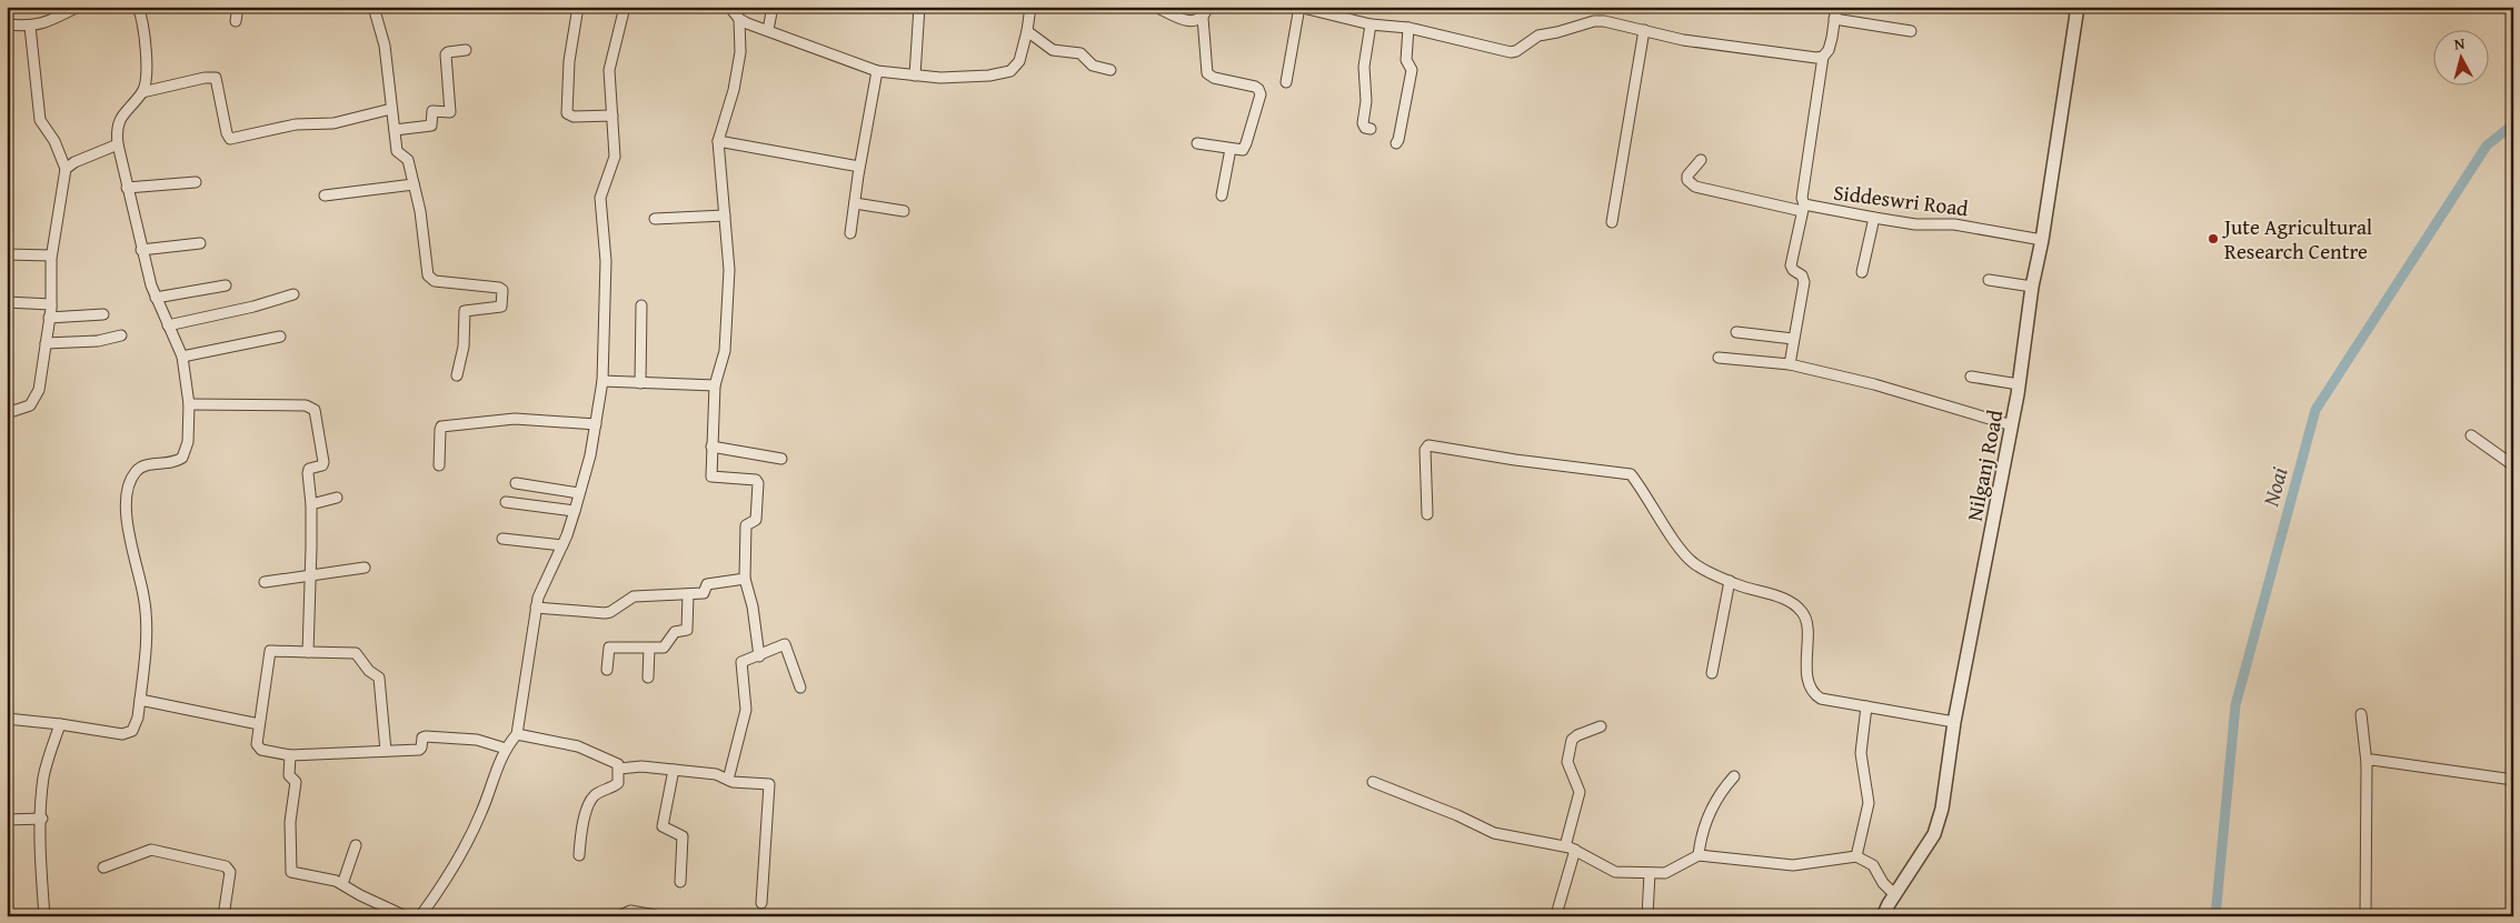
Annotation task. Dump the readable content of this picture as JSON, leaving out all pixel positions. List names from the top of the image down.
{
  "streets": {
    "street": ["Siddeswri Road", "Nilganj Road"]
  },
  "crossings": [
    ["Siddeswri Road", "Nilganj Road"]
  ],
  "water": ["Noai"],
  "places": ["Jute Agricultural Research Centre"],
  "north": "top"
}
